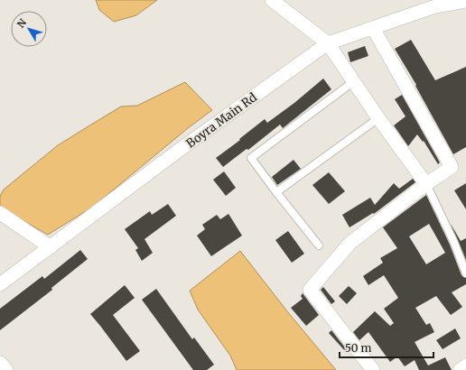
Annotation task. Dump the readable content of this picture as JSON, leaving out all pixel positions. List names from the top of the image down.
{
  "streets": {
    "street": ["Boyra Main Rd"]
  },
  "scale_bar": "50 m",
  "north": "top left"
}
